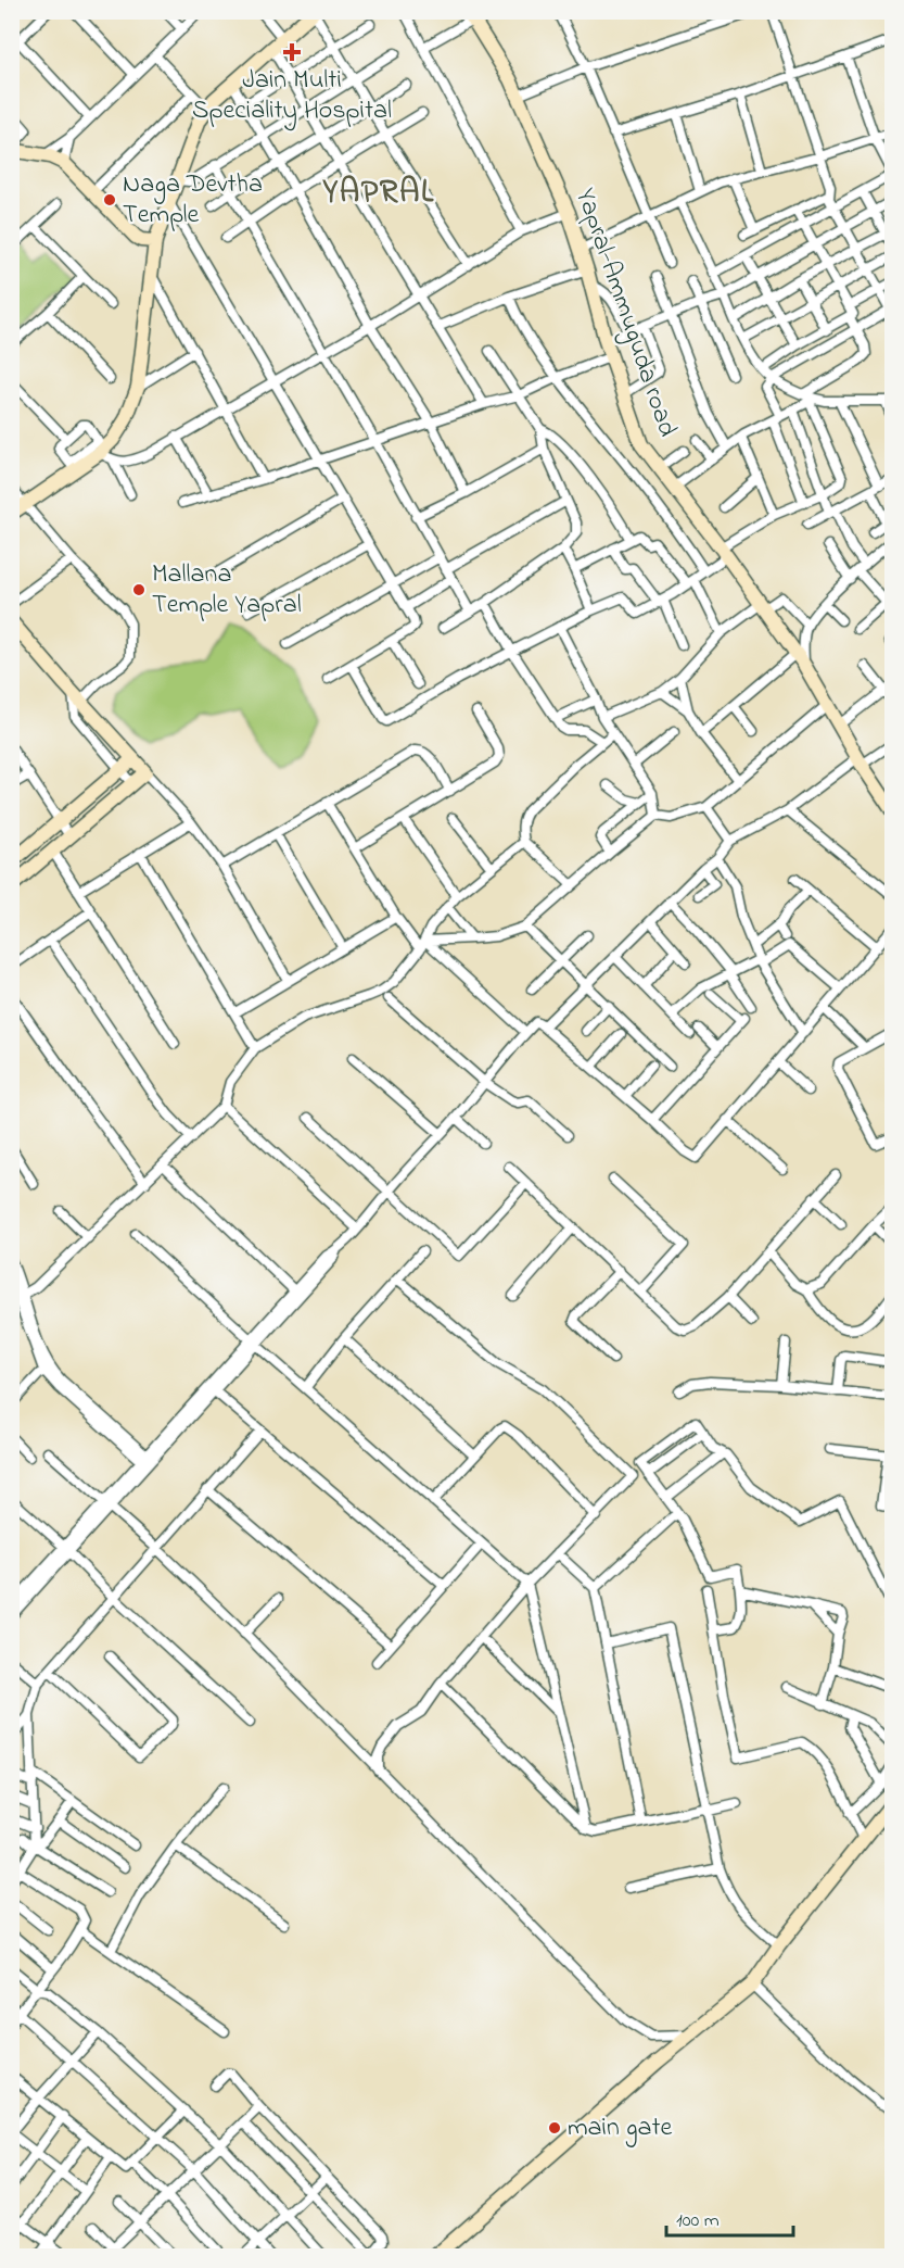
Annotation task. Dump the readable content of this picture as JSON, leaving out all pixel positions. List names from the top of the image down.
{
  "streets": {
    "street": ["Yapral-Ammuguda road"]
  },
  "districts": ["YAPRAL"],
  "places": {
    "health": ["Jain Multi Speciality Hospital"],
    "other": ["Naga Devtha Temple", "Mallana Temple Yapral", "main gate"]
  },
  "scale_bar": "100 m"
}
